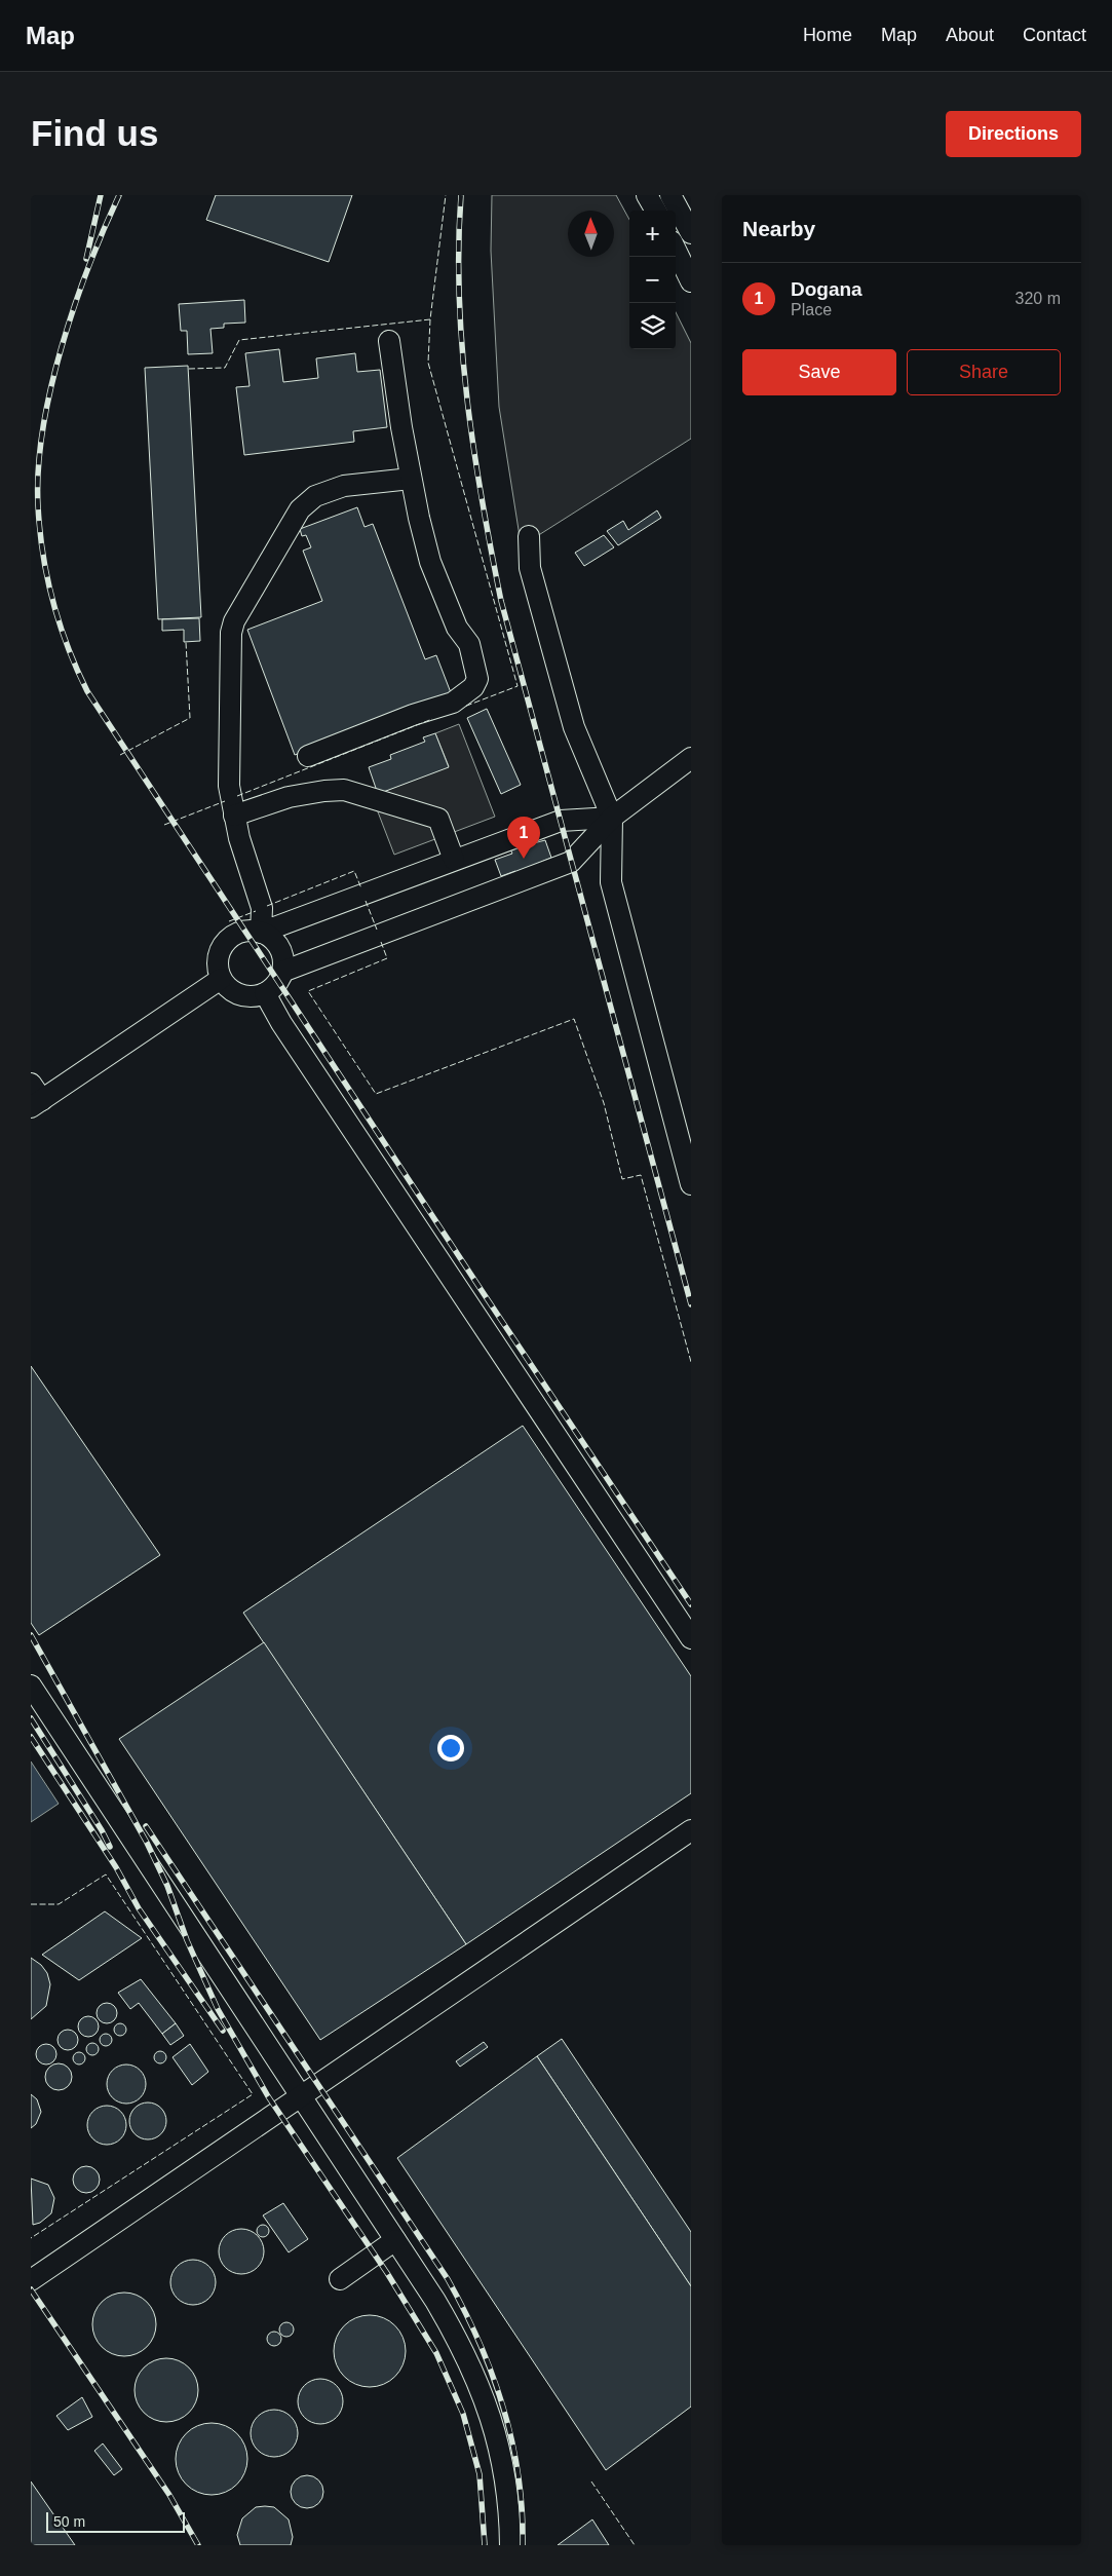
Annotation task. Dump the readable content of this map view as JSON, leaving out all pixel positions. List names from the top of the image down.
{
  "scale_bar": "50 m",
  "north": "top",
  "page": {
    "header": "Map",
    "nav": [
      "Home",
      "Map",
      "About",
      "Contact"
    ],
    "buttons": [
      "Directions",
      ["Save", "Share"]
    ],
    "title": "Find us",
    "heading": "Nearby",
    "map_buttons": ["+", "−"],
    "list": [
      {
        "mark": "1",
        "name": "Dogana",
        "note": "Place",
        "value": "320 m"
      }
    ],
    "pins": "1",
    "scale": "50 m"
  }
}
